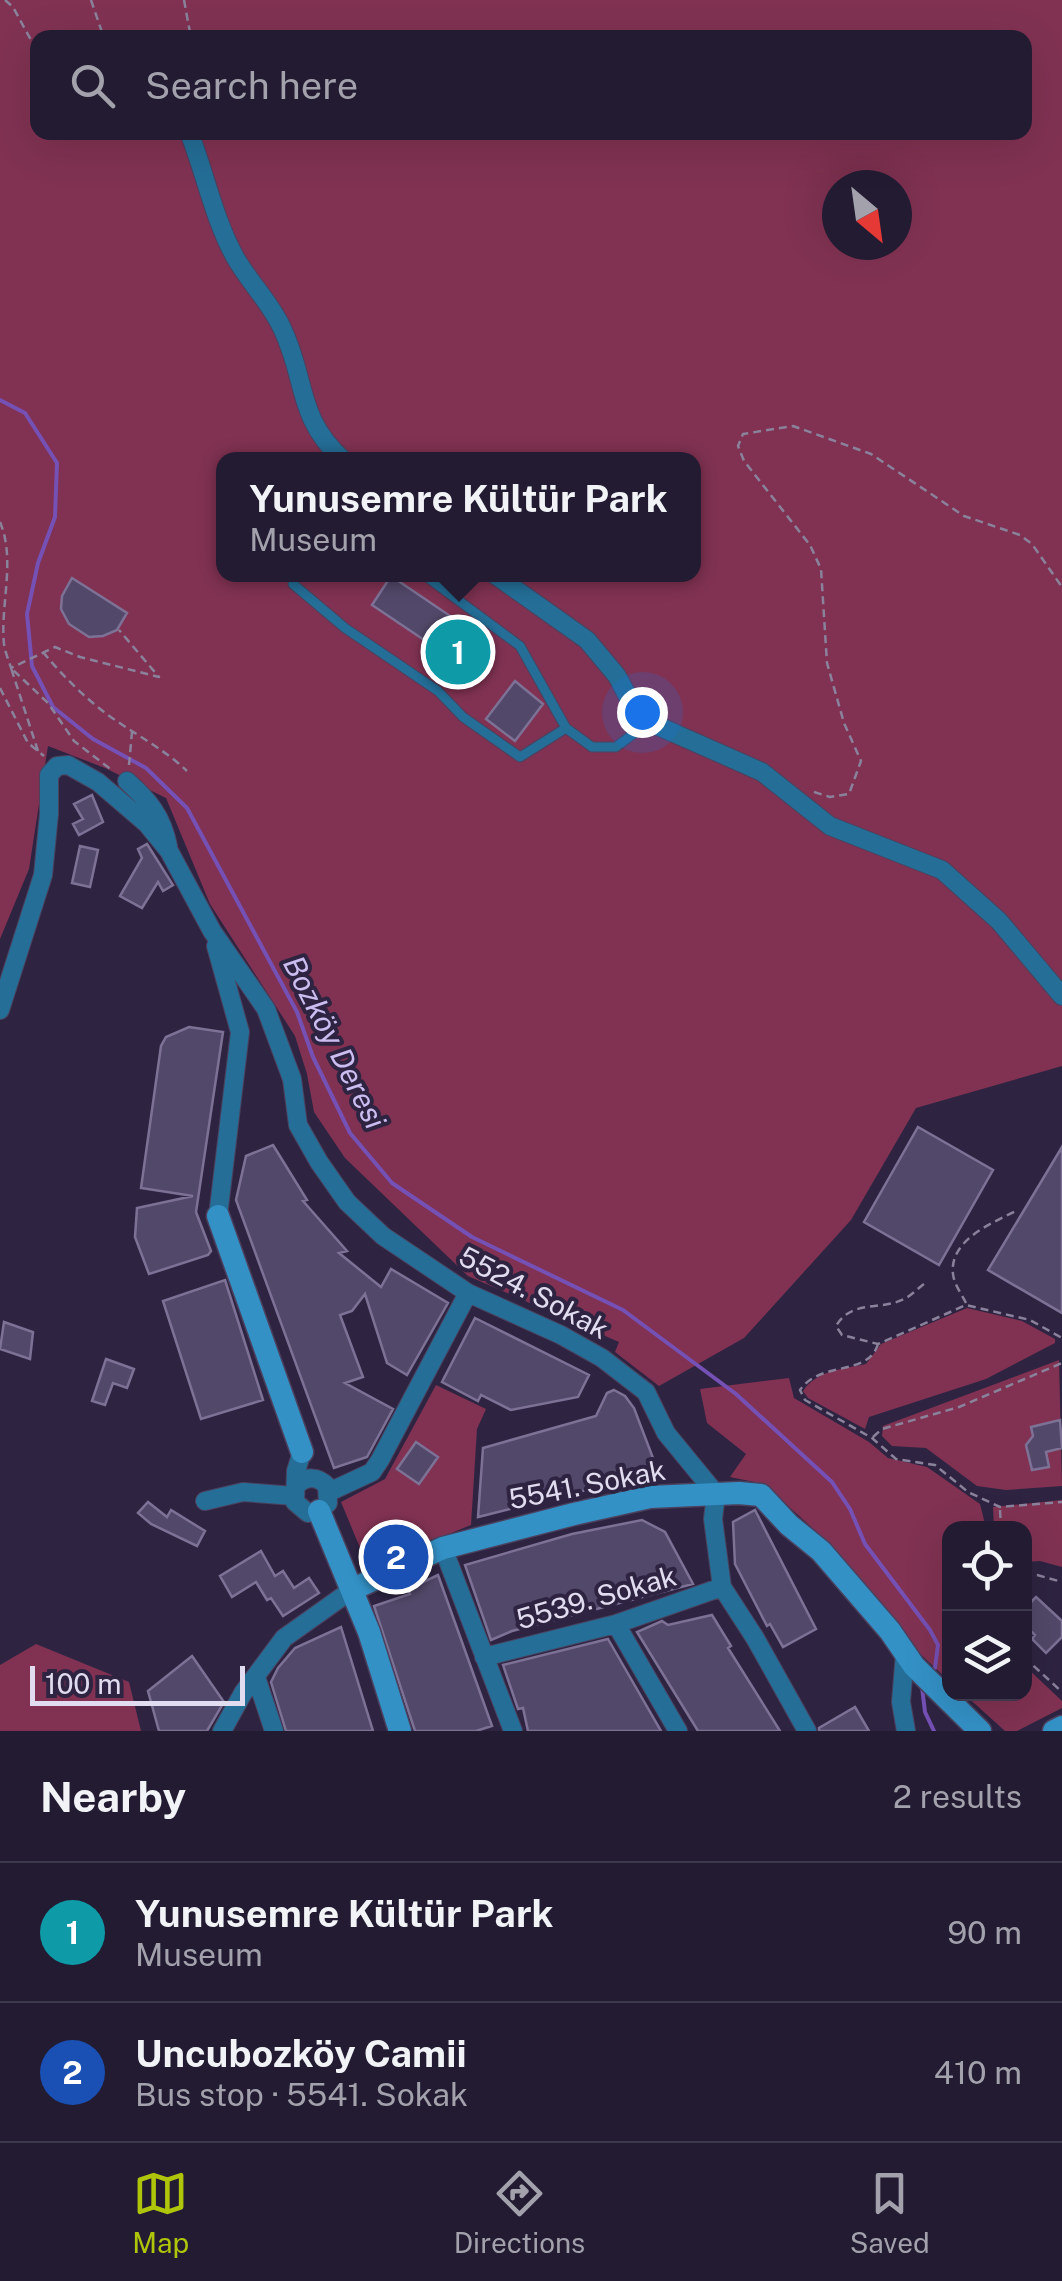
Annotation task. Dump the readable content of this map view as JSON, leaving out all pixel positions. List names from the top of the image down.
{
  "streets": {
    "street": ["5524. Sokak", "5541. Sokak", "5539. Sokak"]
  },
  "crossings": [
    ["5524. Sokak", "5541. Sokak"]
  ],
  "water": ["Bozköy Deresi"],
  "scale_bar": "100 m",
  "north": "bottom right",
  "page": {
    "search": "Search here",
    "popup": ["Yunusemre Kültür Park", "Museum"],
    "pins": ["1", "2"],
    "scale": "100 m",
    "heading": ["Nearby", "2 results"],
    "list": [
      {
        "mark": "1",
        "name": "Yunusemre Kültür Park",
        "note": "Museum",
        "value": "90 m"
      },
      {
        "mark": "2",
        "name": "Uncubozköy Camii",
        "note": "Bus stop · 5541. Sokak",
        "value": "410 m"
      }
    ],
    "nav": ["Map", "Directions", "Saved"]
  }
}
